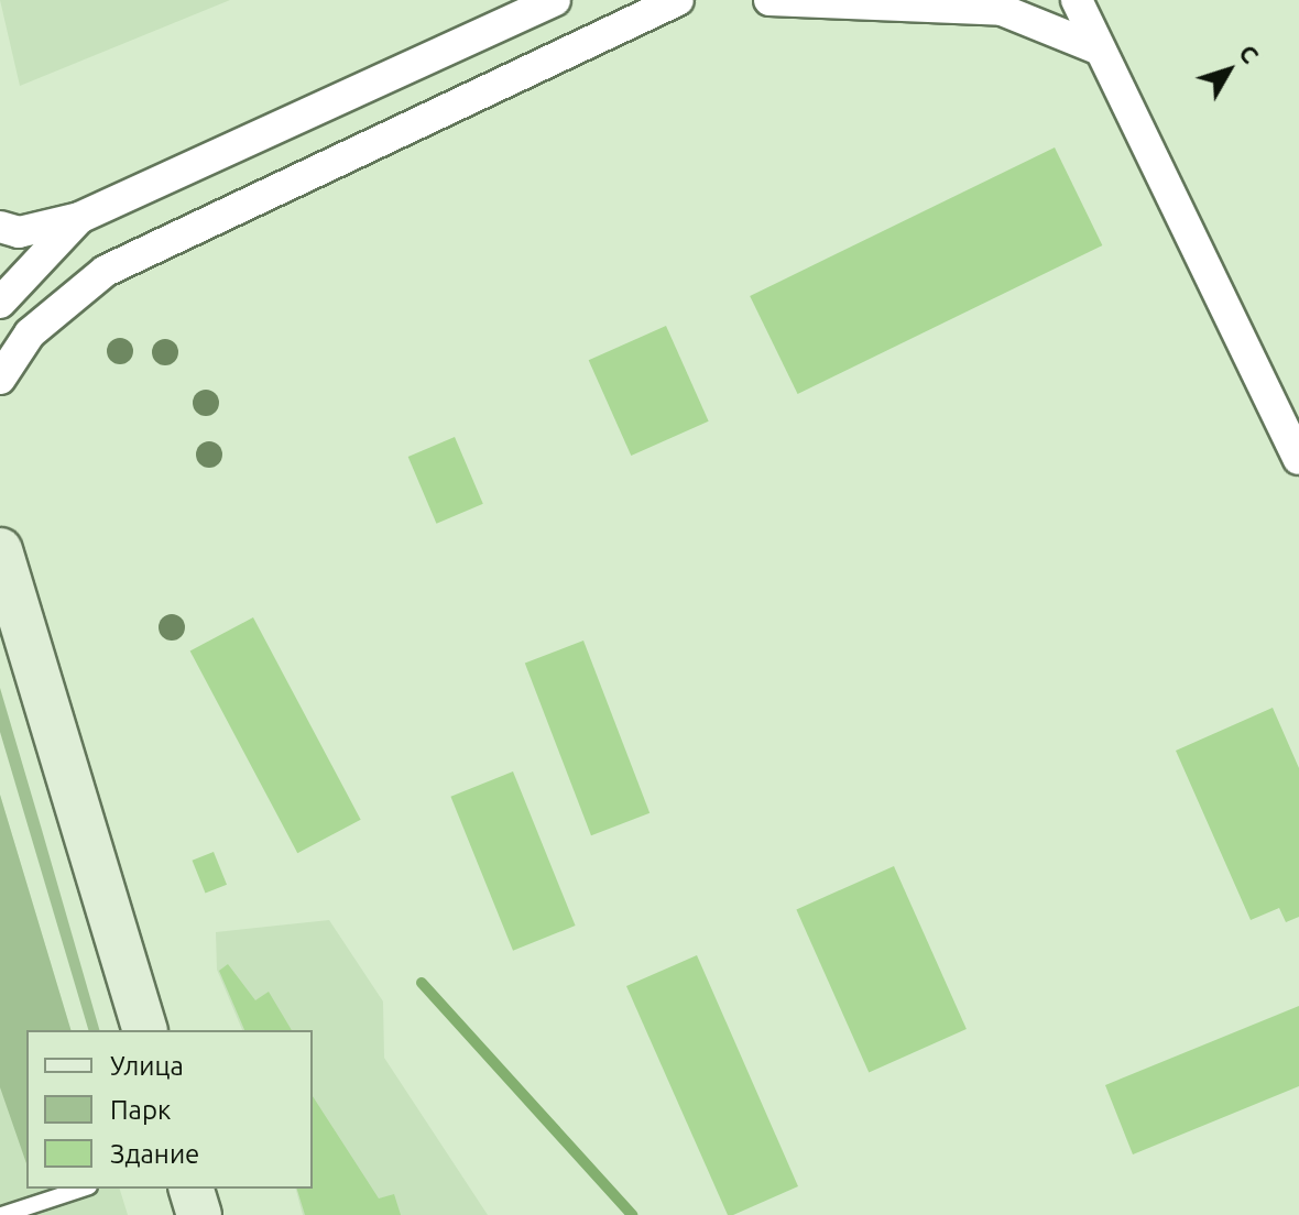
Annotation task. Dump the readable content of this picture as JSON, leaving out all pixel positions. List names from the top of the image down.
{
  "legend": ["Улица", "Парк", "Здание"],
  "north": "top right"
}
